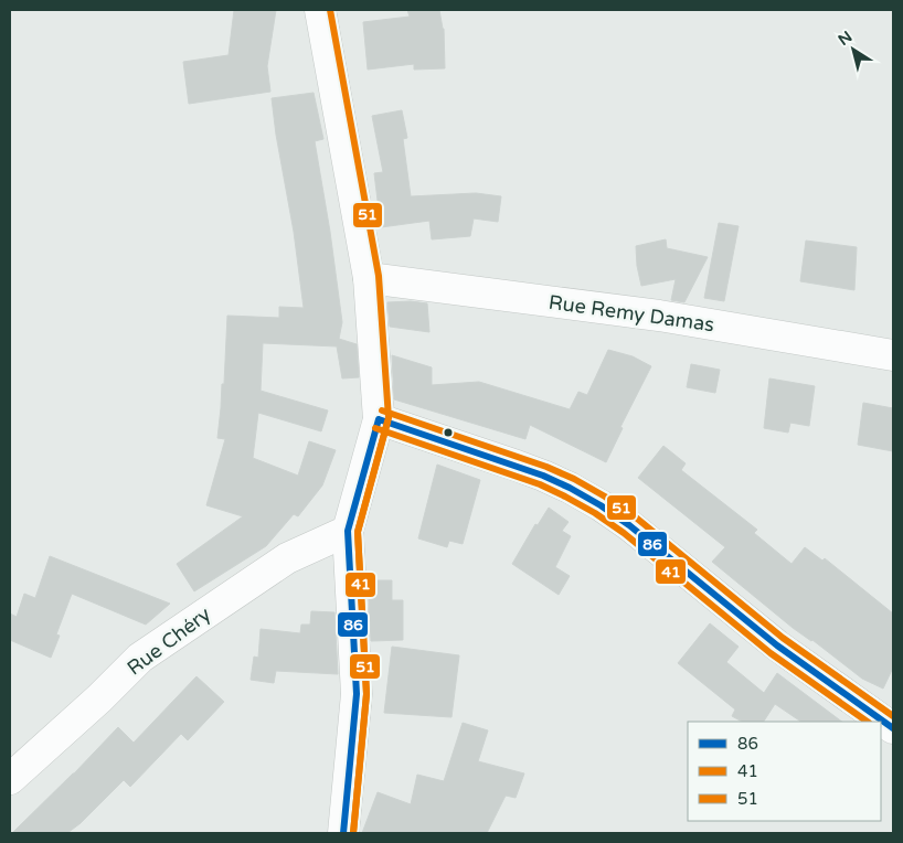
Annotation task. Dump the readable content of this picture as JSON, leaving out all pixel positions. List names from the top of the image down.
{
  "streets": {
    "street": ["Rue Remy Damas", "Rue Chéry"]
  },
  "lines": ["transit line 51", "transit line 86", "transit line 41"],
  "legend": ["86", "41", "51"],
  "north": "top left"
}
